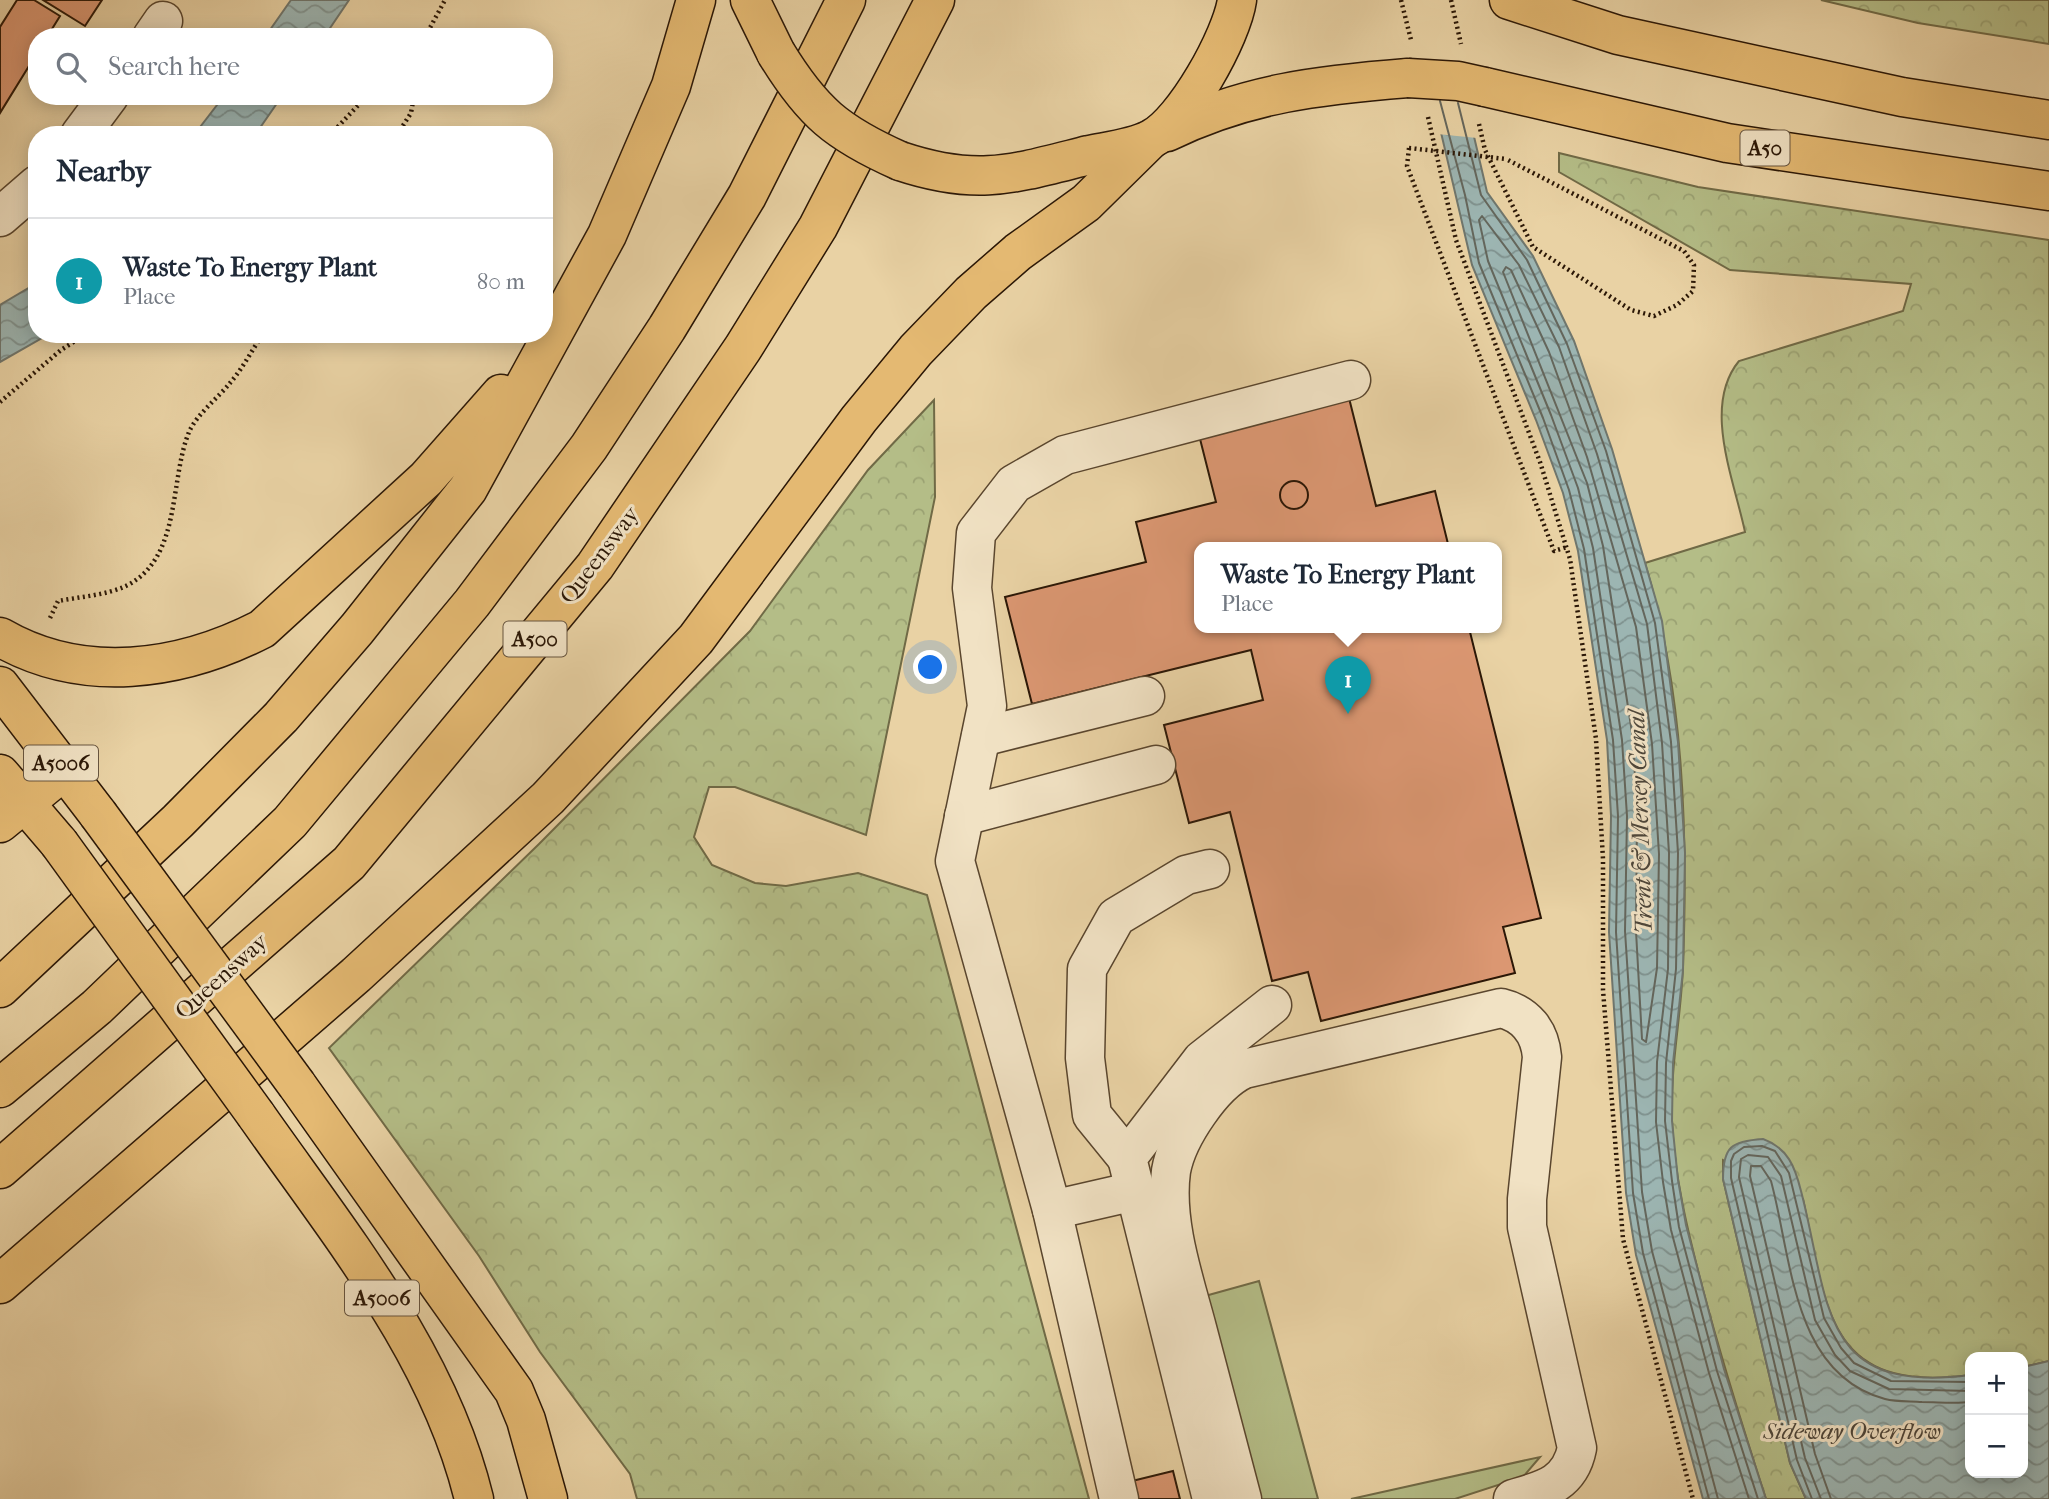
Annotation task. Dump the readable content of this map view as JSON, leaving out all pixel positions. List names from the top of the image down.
{
  "streets": {
    "main road": [
      "A50",
      "Queensway",
      "A500",
      "A5006"
    ]
  },
  "water": ["Trent & Mersey Canal", "Sideway Overflow"],
  "page": {
    "search": "Search here",
    "heading": "Nearby",
    "list": [
      {
        "mark": "1",
        "name": "Waste To Energy Plant",
        "note": "Place",
        "value": "80 m"
      }
    ],
    "popup": ["Waste To Energy Plant", "Place"],
    "pins": "1",
    "map_buttons": ["+", "−"]
  }
}
